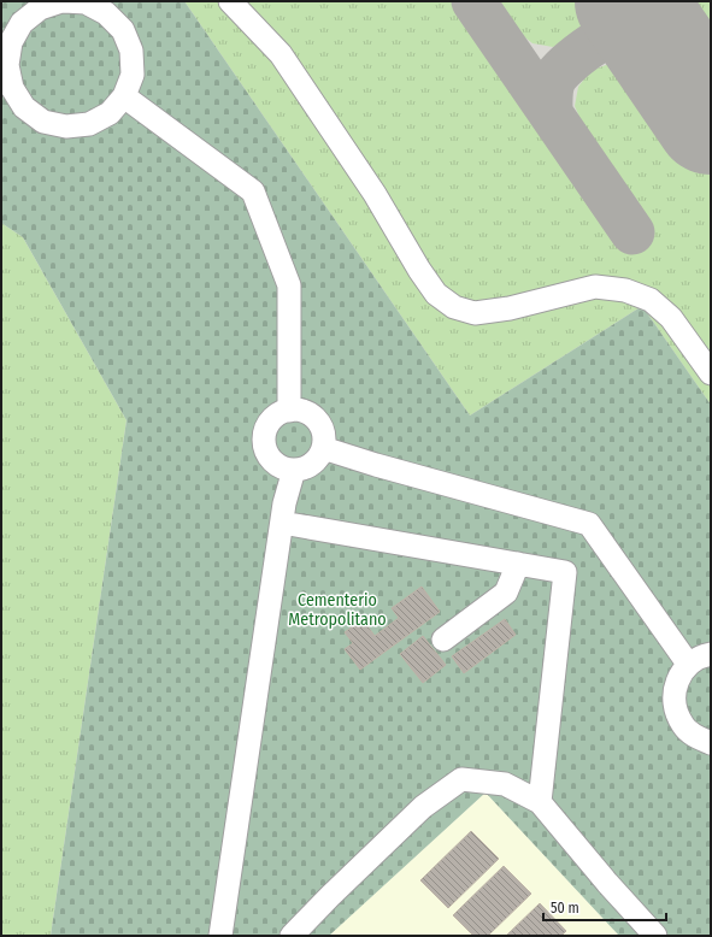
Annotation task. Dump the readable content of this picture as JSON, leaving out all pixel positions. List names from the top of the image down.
{
  "parks": ["Cementerio Metropolitano"],
  "scale_bar": "50 m"
}
